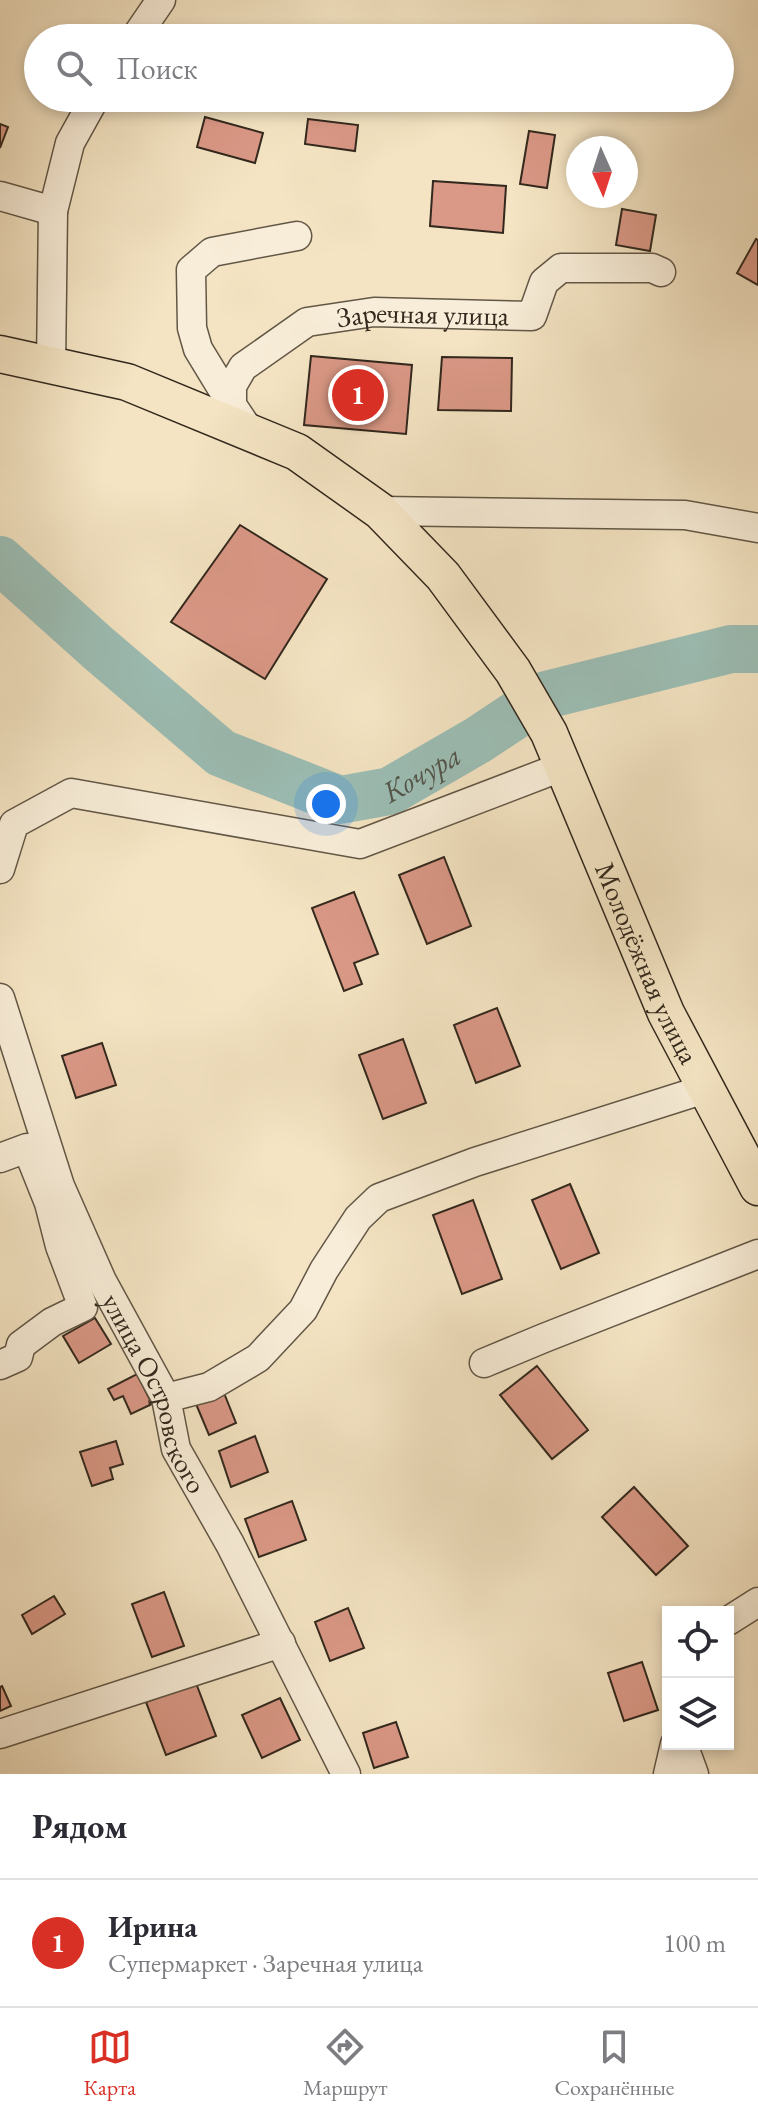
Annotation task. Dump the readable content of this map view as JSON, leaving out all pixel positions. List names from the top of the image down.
{
  "streets": {
    "main road": ["Молодёжная улица"],
    "street": ["Заречная улица", "улица Островского"]
  },
  "crossings": [
    ["Заречная улица", "Молодёжная улица"]
  ],
  "water": ["Кочура"],
  "north": "bottom",
  "page": {
    "search": "Поиск",
    "pins": "1",
    "heading": "Рядом",
    "list": [
      {
        "mark": "1",
        "name": "Ирина",
        "note": "Супермаркет · Заречная улица",
        "value": "100 m"
      }
    ],
    "nav": ["Карта", "Маршрут", "Сохранённые"]
  }
}
